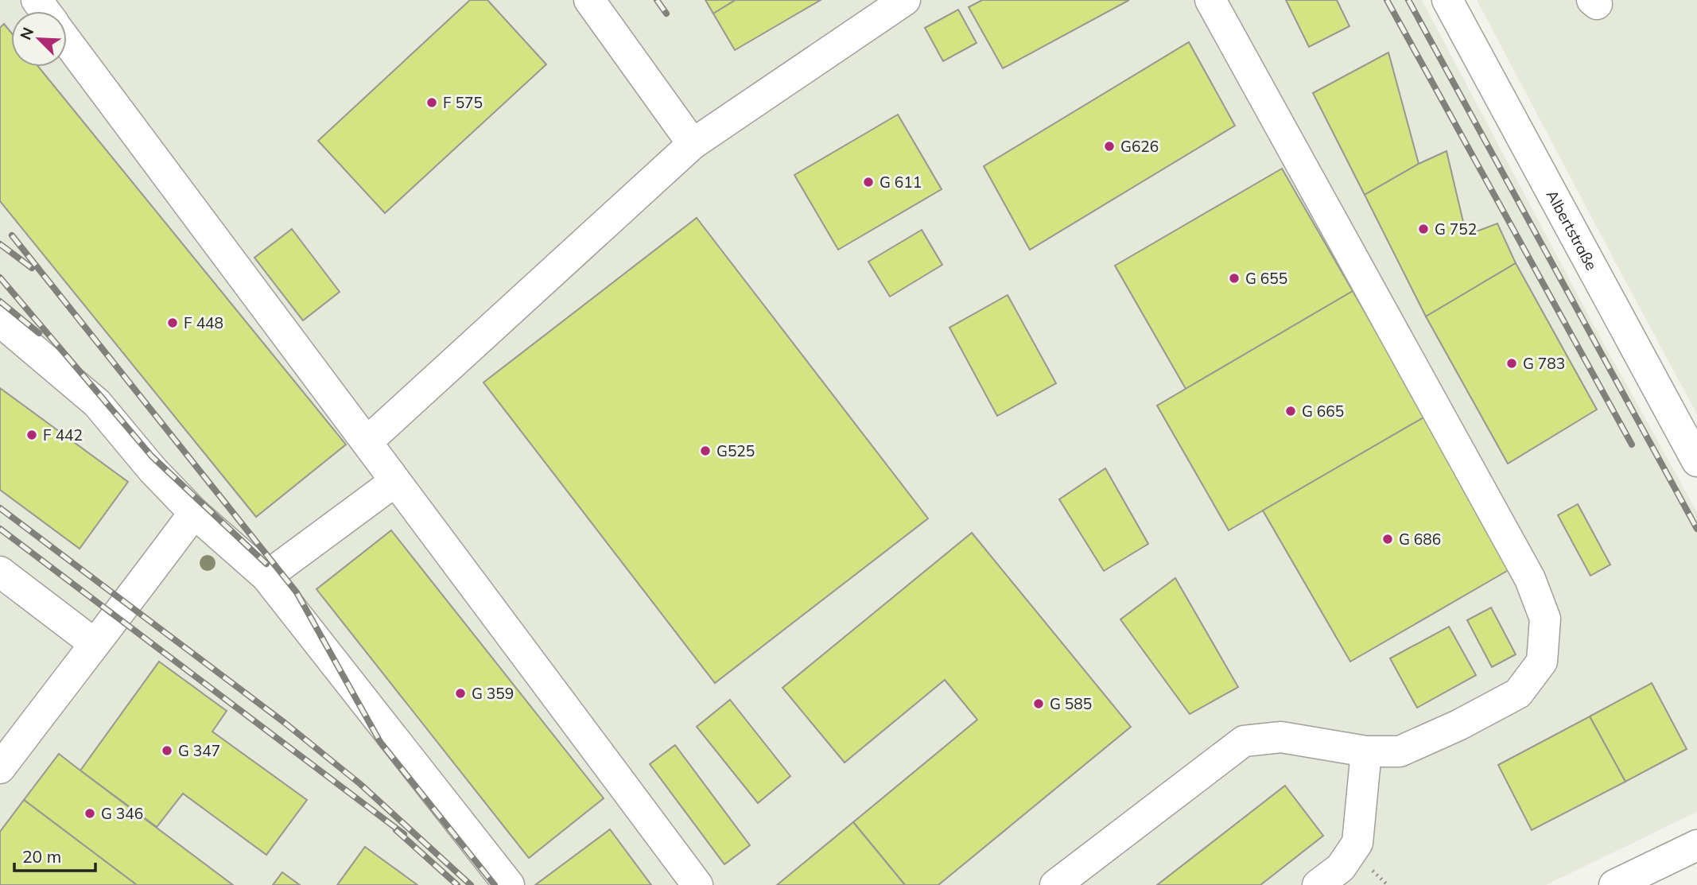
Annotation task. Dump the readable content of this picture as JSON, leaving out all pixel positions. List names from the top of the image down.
{
  "streets": {
    "street": ["Albertstraße"]
  },
  "places": [
    "F 575",
    "G626",
    "G 611",
    "G 752",
    "G 655",
    "F 448",
    "G 783",
    "G 665",
    "F 442",
    "G525",
    "G 686",
    "G 359",
    "G 585",
    "G 347",
    "G 346"
  ],
  "scale_bar": "20 m",
  "north": "top left"
}
